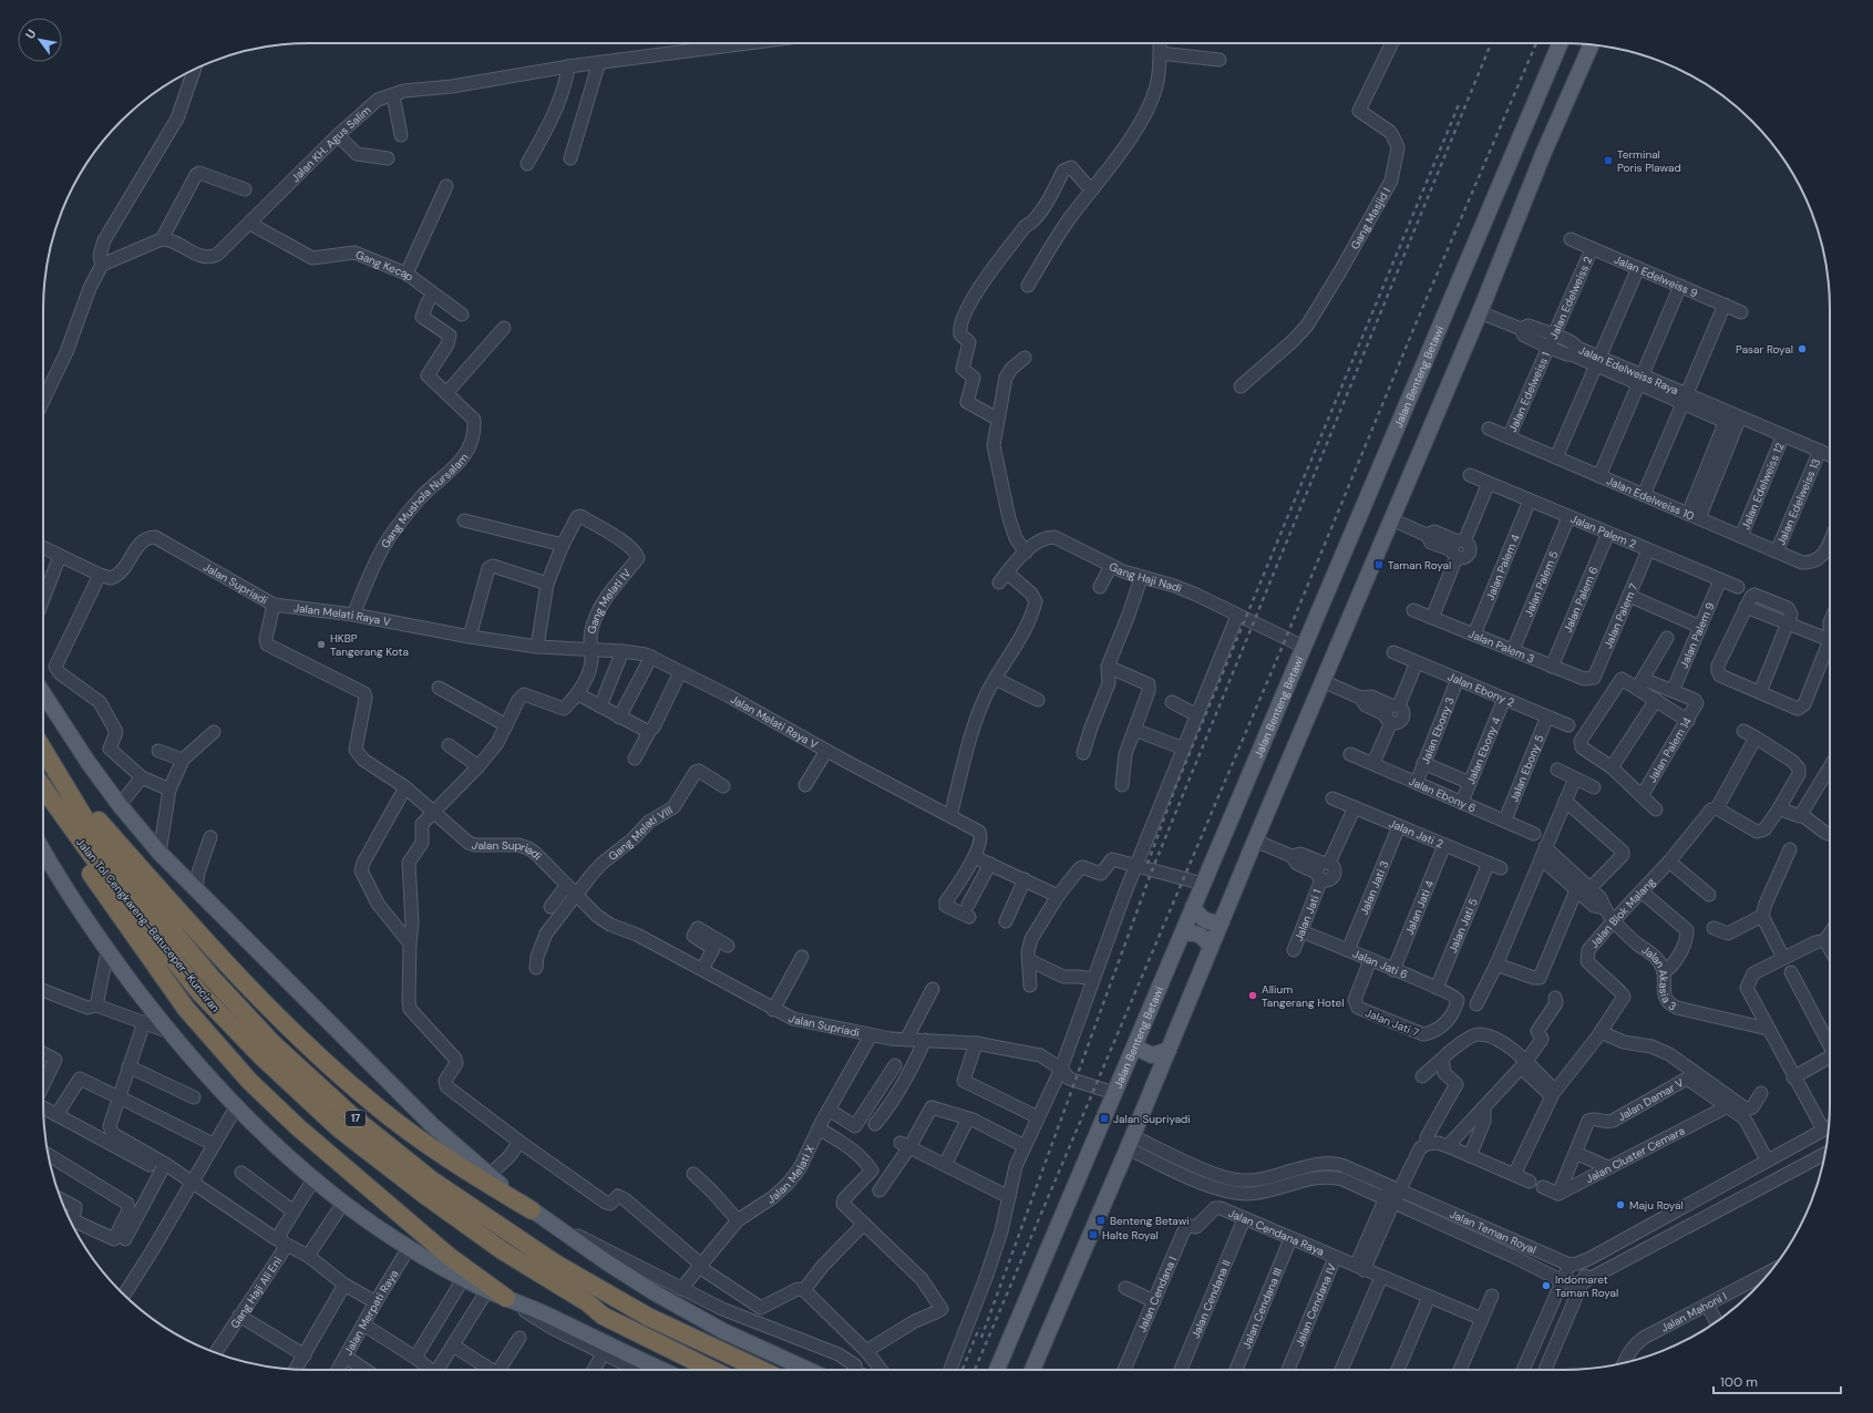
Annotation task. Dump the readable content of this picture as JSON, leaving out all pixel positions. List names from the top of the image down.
{
  "streets": {
    "highway": ["Jalan Tol Cengkareng–Batuceper–Kunciran", "17"],
    "main road": ["Jalan Benteng Betawi"],
    "street": [
      "Jalan KH. Agus Salim",
      "Gang Masjid I",
      "Gang Kecap",
      "Jalan Edelweiss 9",
      "Jalan Edelweiss 2",
      "Jalan Edelweiss Raya",
      "Jalan Edelweiss 1",
      "Jalan Edelweiss 12",
      "Jalan Edelweiss 10",
      "Gang Mushola Nursalam",
      "Jalan Edelweiss 13",
      "Jalan Palem 2",
      "Jalan Palem 4",
      "Gang Haji Nadi",
      "Jalan Supriadi",
      "Jalan Palem 5",
      "Jalan Palem 6",
      "Gang Melati IV",
      "Jalan Melati Raya V",
      "Jalan Palem 7",
      "Jalan Palem 9",
      "Jalan Palem 3",
      "Jalan Ebony 2",
      "Jalan Ebony 3",
      "Jalan Ebony 4",
      "Jalan Palem 14",
      "Jalan Ebony 5",
      "Jalan Ebony 6",
      "Gang Melati VIII",
      "Jalan Jati 2",
      "Jalan Jati 3",
      "Jalan Jati 4",
      "Jalan Blok Malang",
      "Jalan Jati 1",
      "Jalan Jati 5",
      "Jalan Jati 6",
      "Jalan Akasia 3",
      "Jalan Jati 7",
      "Jalan Damar V",
      "Jalan Cluster Cemara",
      "Jalan Melati X",
      "Jalan Teman Royal",
      "Jalan Cendana Raya",
      "Gang Haji Ali Eni",
      "Jalan Cendana I",
      "Jalan Cendana II",
      "Jalan Cendana IV",
      "Jalan Cendana III",
      "Jalan Mahoni I",
      "Jalan Merpati Raya"
    ]
  },
  "crossings": [
    ["Jalan KH. Agus Salim", "Gang Kecap"],
    ["Jalan Edelweiss 9", "Jalan Edelweiss 2"],
    ["Jalan Edelweiss 2", "Jalan Edelweiss Raya"],
    ["Jalan Edelweiss 2", "Jalan Edelweiss 1"],
    ["Jalan Edelweiss Raya", "Jalan Edelweiss 1"],
    ["Jalan Edelweiss Raya", "Jalan Edelweiss 12"],
    ["Jalan Edelweiss Raya", "Jalan Edelweiss 13"],
    ["Jalan Benteng Betawi", "Gang Haji Nadi"],
    ["Jalan Benteng Betawi", "Jalan Supriadi"],
    ["Jalan Edelweiss 1", "Jalan Edelweiss 10"],
    ["Jalan Edelweiss 12", "Jalan Edelweiss 10"],
    ["Jalan Edelweiss 10", "Jalan Edelweiss 13"],
    ["Gang Mushola Nursalam", "Jalan Melati Raya V"],
    ["Jalan Palem 2", "Jalan Palem 4"],
    ["Jalan Palem 2", "Jalan Palem 5"],
    ["Jalan Palem 2", "Jalan Palem 6"],
    ["Jalan Palem 2", "Jalan Palem 7"],
    ["Jalan Palem 2", "Jalan Palem 9"],
    ["Jalan Palem 4", "Jalan Palem 3"],
    ["Jalan Supriadi", "Jalan Melati Raya V"],
    ["Jalan Supriadi", "Gang Melati VIII"],
    ["Jalan Supriadi", "Jalan Melati X"],
    ["Jalan Palem 5", "Jalan Palem 3"],
    ["Jalan Palem 6", "Jalan Palem 3"],
    ["Gang Melati IV", "Jalan Melati Raya V"],
    ["Jalan Palem 7", "Jalan Palem 3"],
    ["Jalan Palem 9", "Jalan Palem 14"],
    ["Jalan Ebony 2", "Jalan Ebony 3"],
    ["Jalan Ebony 2", "Jalan Ebony 4"],
    ["Jalan Ebony 2", "Jalan Ebony 5"],
    ["Jalan Ebony 3", "Jalan Ebony 6"],
    ["Jalan Ebony 4", "Jalan Ebony 6"],
    ["Jalan Ebony 5", "Jalan Ebony 6"],
    ["Jalan Jati 2", "Jalan Jati 3"],
    ["Jalan Jati 2", "Jalan Jati 4"],
    ["Jalan Jati 2", "Jalan Jati 1"],
    ["Jalan Jati 2", "Jalan Jati 5"],
    ["Jalan Jati 3", "Jalan Jati 6"],
    ["Jalan Jati 4", "Jalan Jati 6"],
    ["Jalan Blok Malang", "Jalan Akasia 3"],
    ["Jalan Jati 1", "Jalan Jati 6"],
    ["Jalan Jati 5", "Jalan Jati 6"],
    ["Jalan Jati 6", "Jalan Jati 7"],
    ["Jalan Damar V", "Jalan Cluster Cemara"],
    ["Jalan Cendana Raya", "Jalan Cendana I"],
    ["Jalan Cendana Raya", "Jalan Cendana II"],
    ["Jalan Cendana Raya", "Jalan Cendana IV"],
    ["Jalan Cendana Raya", "Jalan Cendana III"]
  ],
  "places": {
    "transit": [
      "Terminal Poris Plawad",
      "Taman Royal",
      "Jalan Supriyadi",
      "Benteng Betawi",
      "Halte Royal"
    ],
    "other": [
      "Pasar Royal",
      "HKBP Tangerang Kota",
      "Allium Tangerang Hotel",
      "Maju Royal",
      "Indomaret Taman Royal"
    ]
  },
  "scale_bar": "100 m",
  "north": "top left"
}
